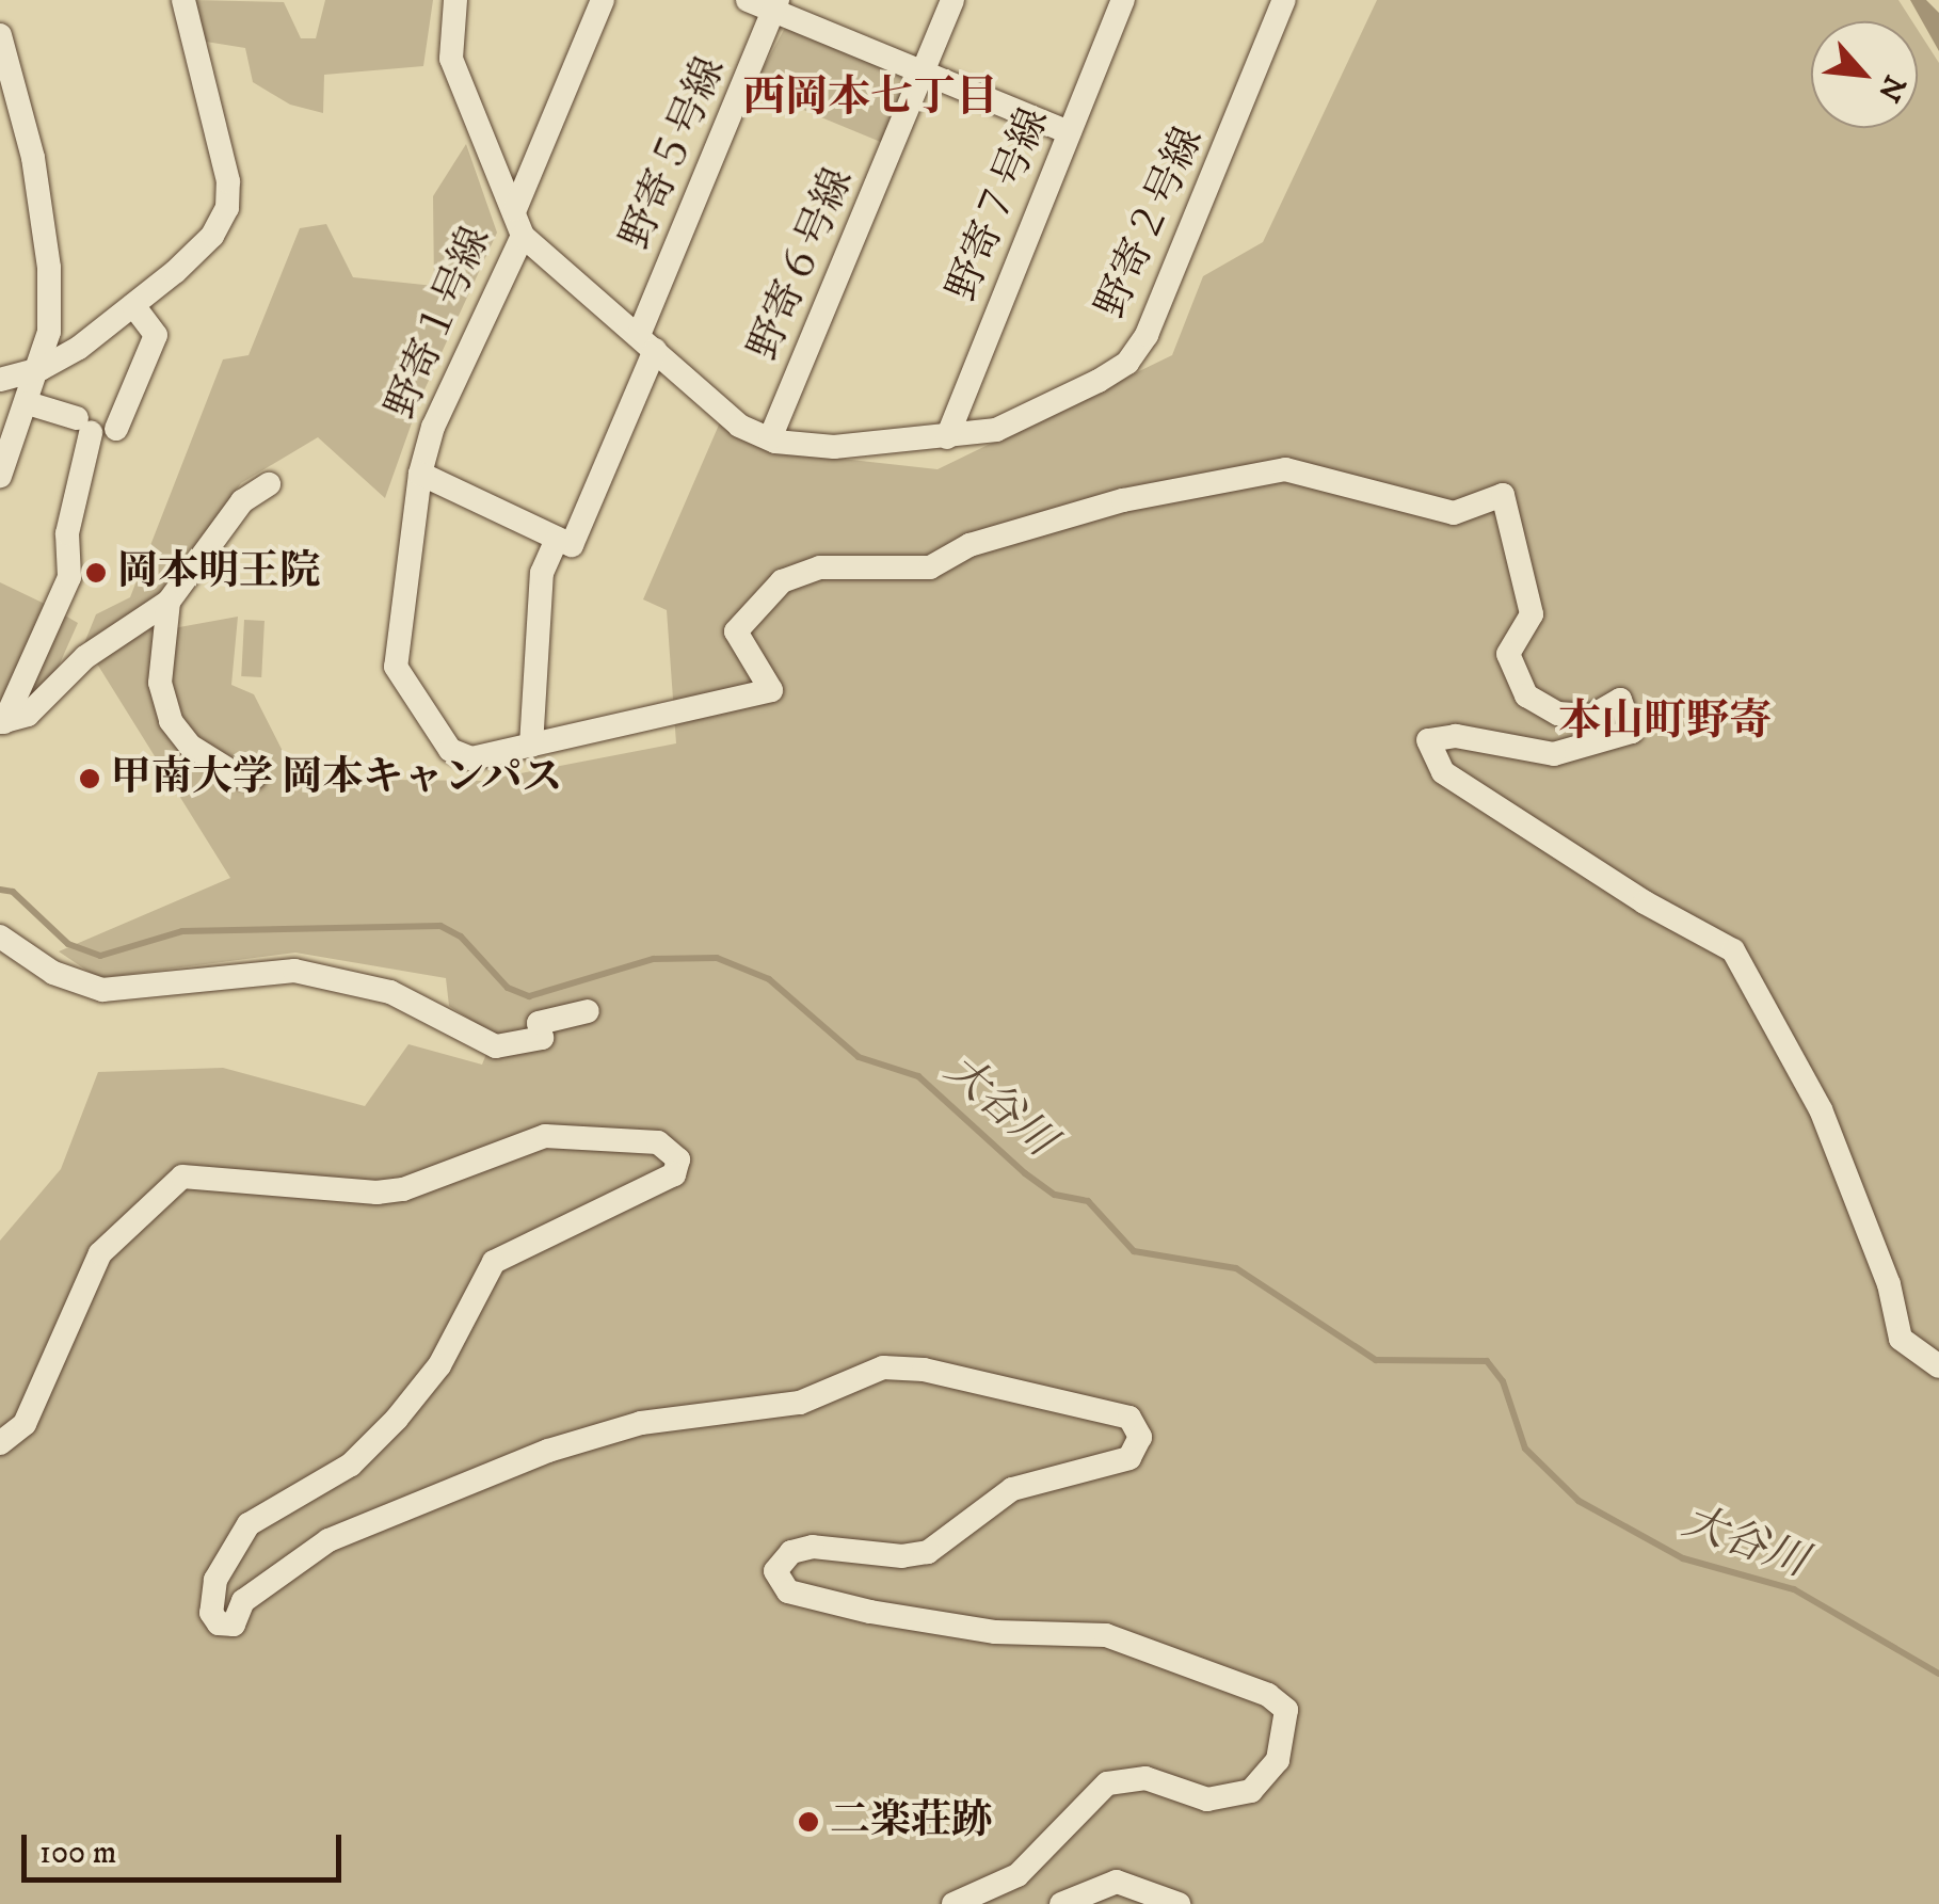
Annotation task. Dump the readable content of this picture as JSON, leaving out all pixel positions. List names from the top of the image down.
{
  "streets": {
    "street": [
      "野寄５号線",
      "野寄７号線",
      "野寄２号線",
      "野寄６号線",
      "野寄１号線"
    ]
  },
  "crossings": [
    ["野寄５号線", "野寄２号線"],
    ["野寄５号線", "野寄１号線"],
    ["野寄７号線", "野寄２号線"],
    ["野寄２号線", "野寄６号線"],
    ["野寄２号線", "野寄１号線"]
  ],
  "districts": ["西岡本七丁目", "本山町野寄"],
  "water": ["大谷川"],
  "places": ["岡本明王院", "甲南大学 岡本キャンパス", "二楽荘跡"],
  "scale_bar": "100 m",
  "north": "bottom right"
}
